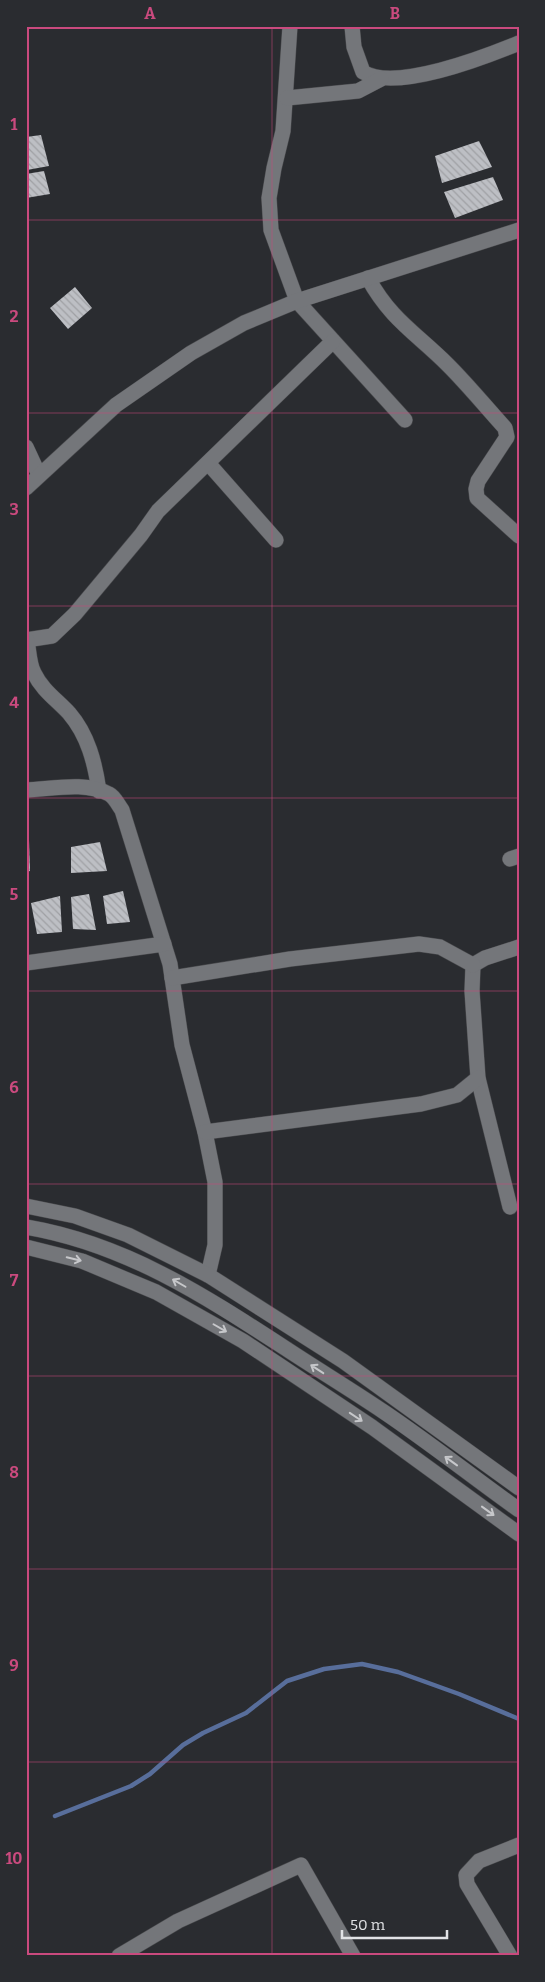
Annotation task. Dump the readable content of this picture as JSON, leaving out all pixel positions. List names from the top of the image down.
{
  "scale_bar": "50 m",
  "grid": {
    "columns": ["A", "B"],
    "rows": [
      "1",
      "2",
      "3",
      "4",
      "5",
      "6",
      "7",
      "8",
      "9",
      "10"
    ]
  }
}
